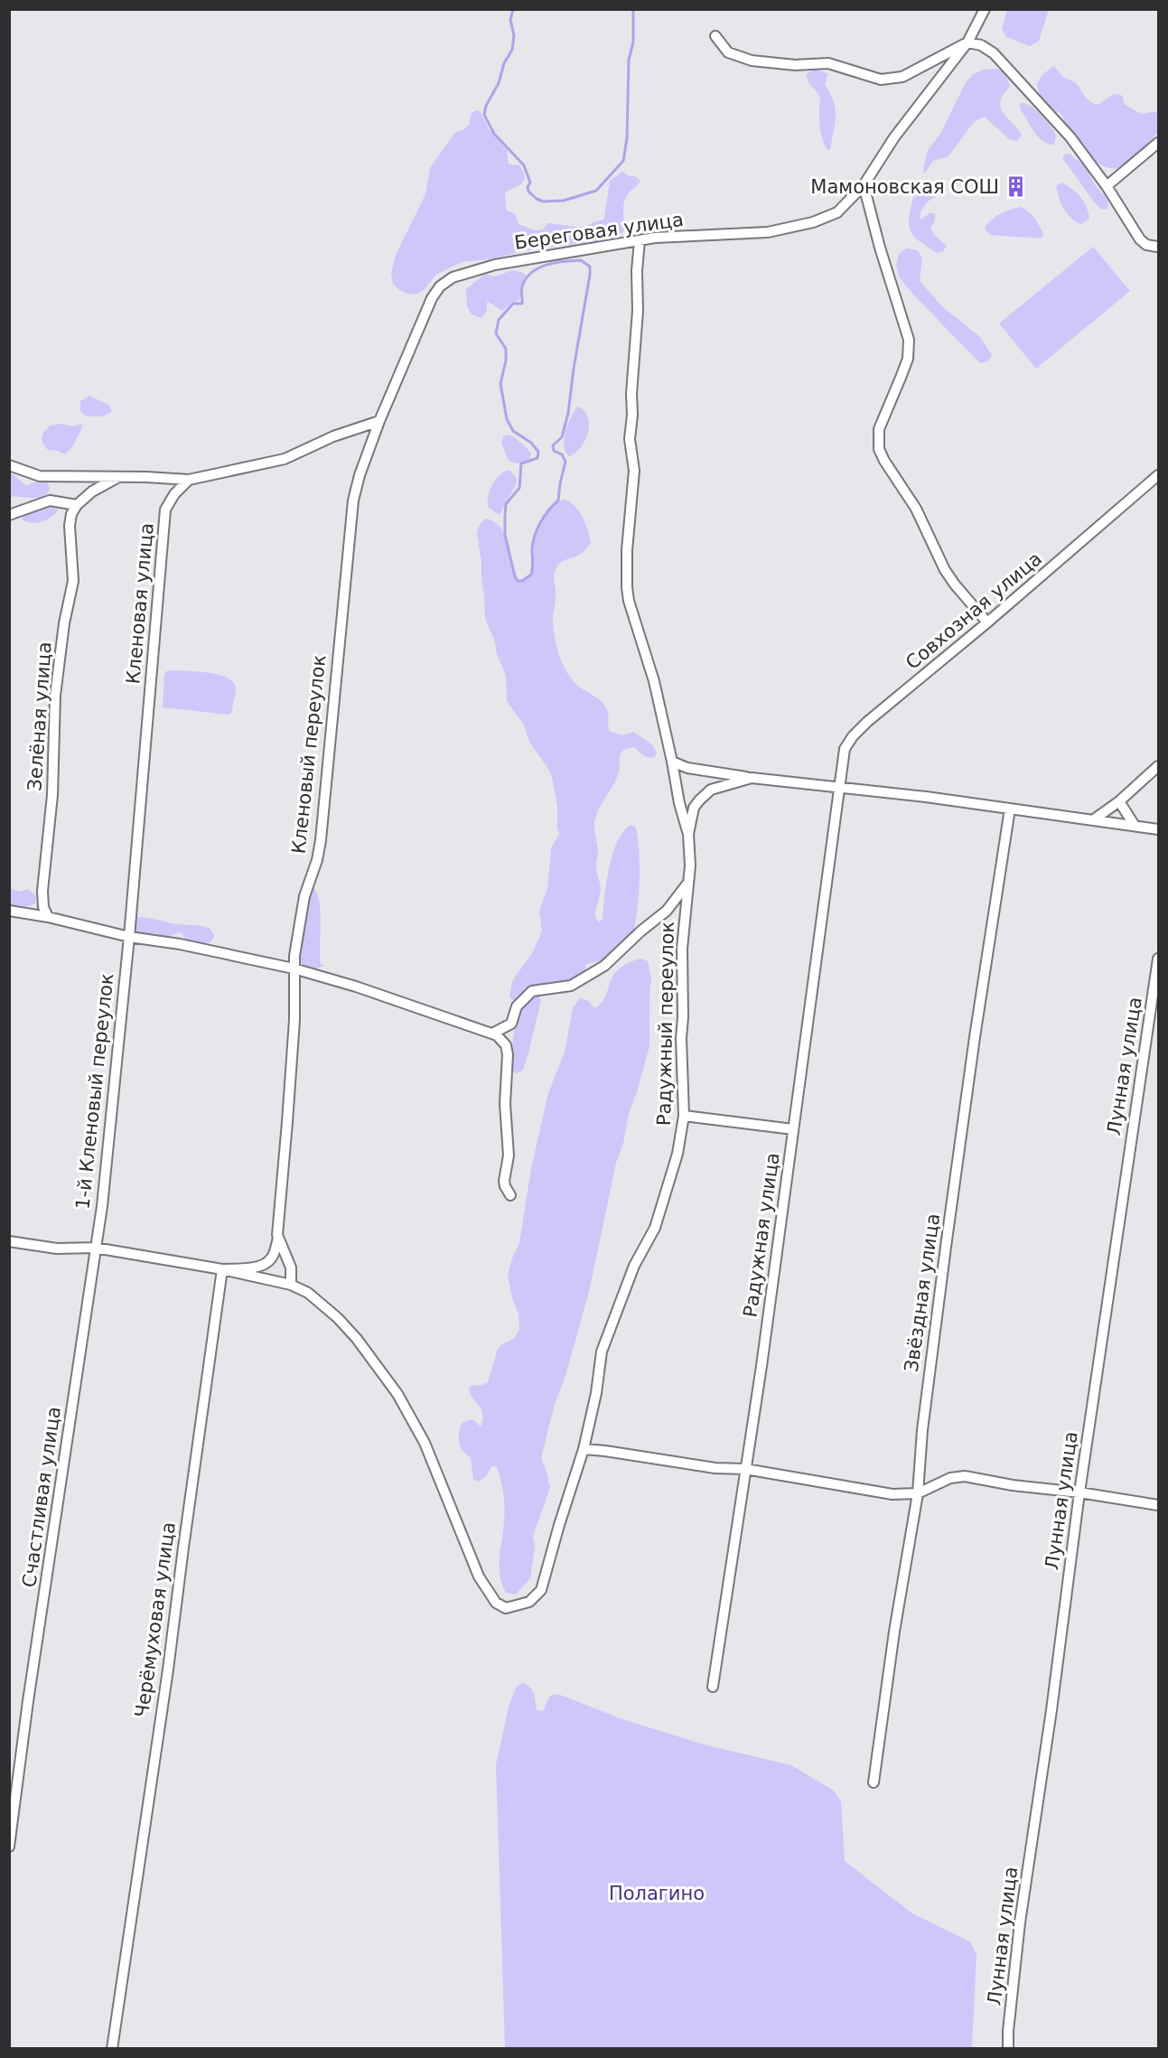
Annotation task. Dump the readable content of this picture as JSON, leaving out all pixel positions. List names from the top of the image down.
{
  "streets": {
    "street": [
      "Береговая улица",
      "Кленовая улица",
      "Совхозная улица",
      "Зелёная улица",
      "Кленовый переулок",
      "Радужный переулок",
      "Лунная улица",
      "1-й Кленовый переулок",
      "Радужная улица",
      "Звёздная улица",
      "Счастливая улица",
      "Черёмуховая улица"
    ]
  },
  "crossings": [
    ["Береговая улица", "Кленовый переулок"],
    ["Кленовая улица", "1-й Кленовый переулок"],
    ["Совхозная улица", "Радужный переулок"],
    ["Совхозная улица", "Радужная улица"],
    ["Кленовый переулок", "Радужный переулок"],
    ["Радужный переулок", "Радужная улица"],
    ["Радужный переулок", "Звёздная улица"],
    ["1-й Кленовый переулок", "Счастливая улица"]
  ],
  "parks": ["Полагино"],
  "places": {
    "building": ["Мамоновская СОШ"]
  }
}
